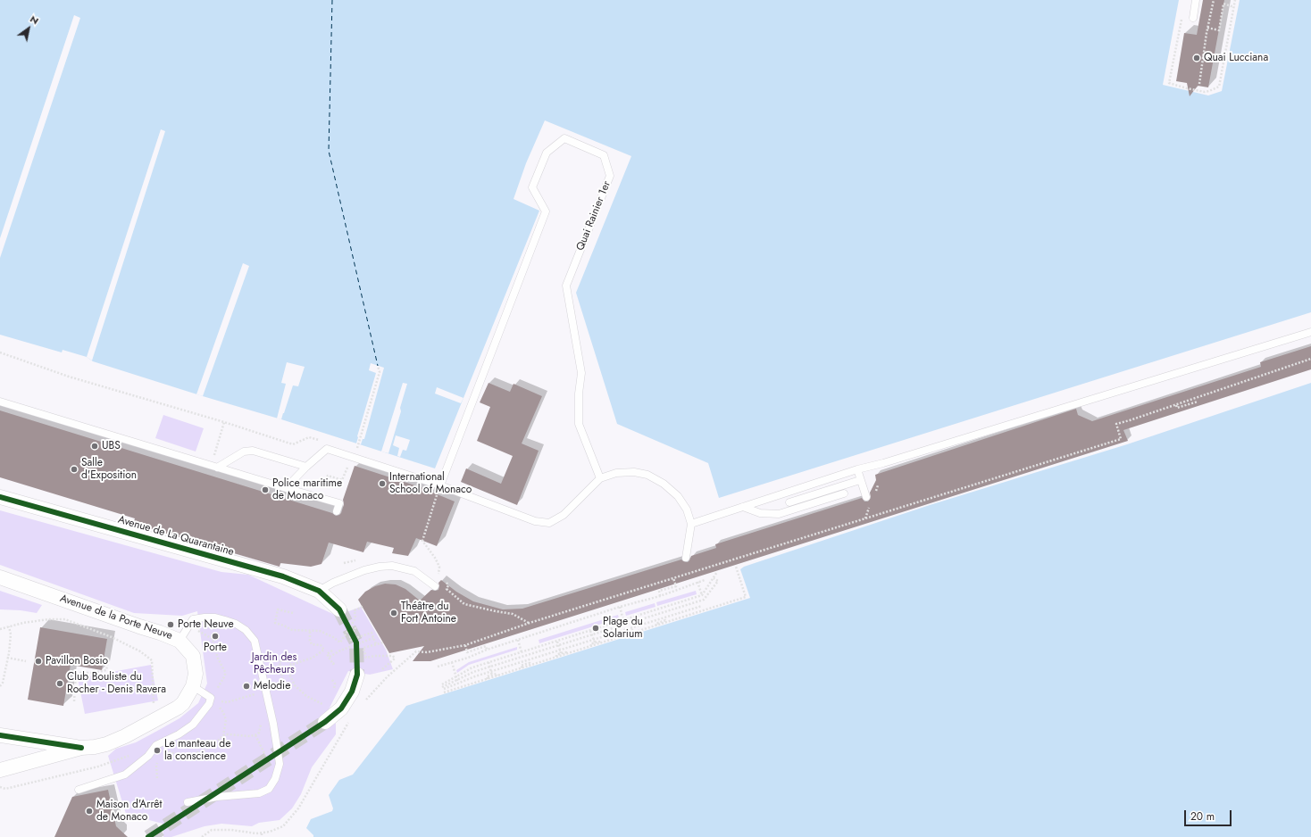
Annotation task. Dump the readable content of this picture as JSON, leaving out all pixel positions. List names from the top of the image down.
{
  "streets": {
    "street": ["Avenue de La Quarantaine", "Avenue de la Porte Neuve"],
    "lane": ["Quai Rainier 1er"]
  },
  "parks": ["Jardin des Pêcheurs"],
  "places": [
    "Quai Lucciana",
    "UBS",
    "Salle d'Exposition",
    "International School of Monaco",
    "Police maritime de Monaco",
    "Théâtre du Fort Antoine",
    "Porte Neuve",
    "Plage du Solarium",
    "Porte",
    "Pavillon Bosio",
    "Club Bouliste du Rocher - Denis Ravera",
    "Melodie",
    "Le manteau de la conscience",
    "Maison d'Arrêt de Monaco"
  ],
  "scale_bar": "20 m",
  "north": "top right"
}
